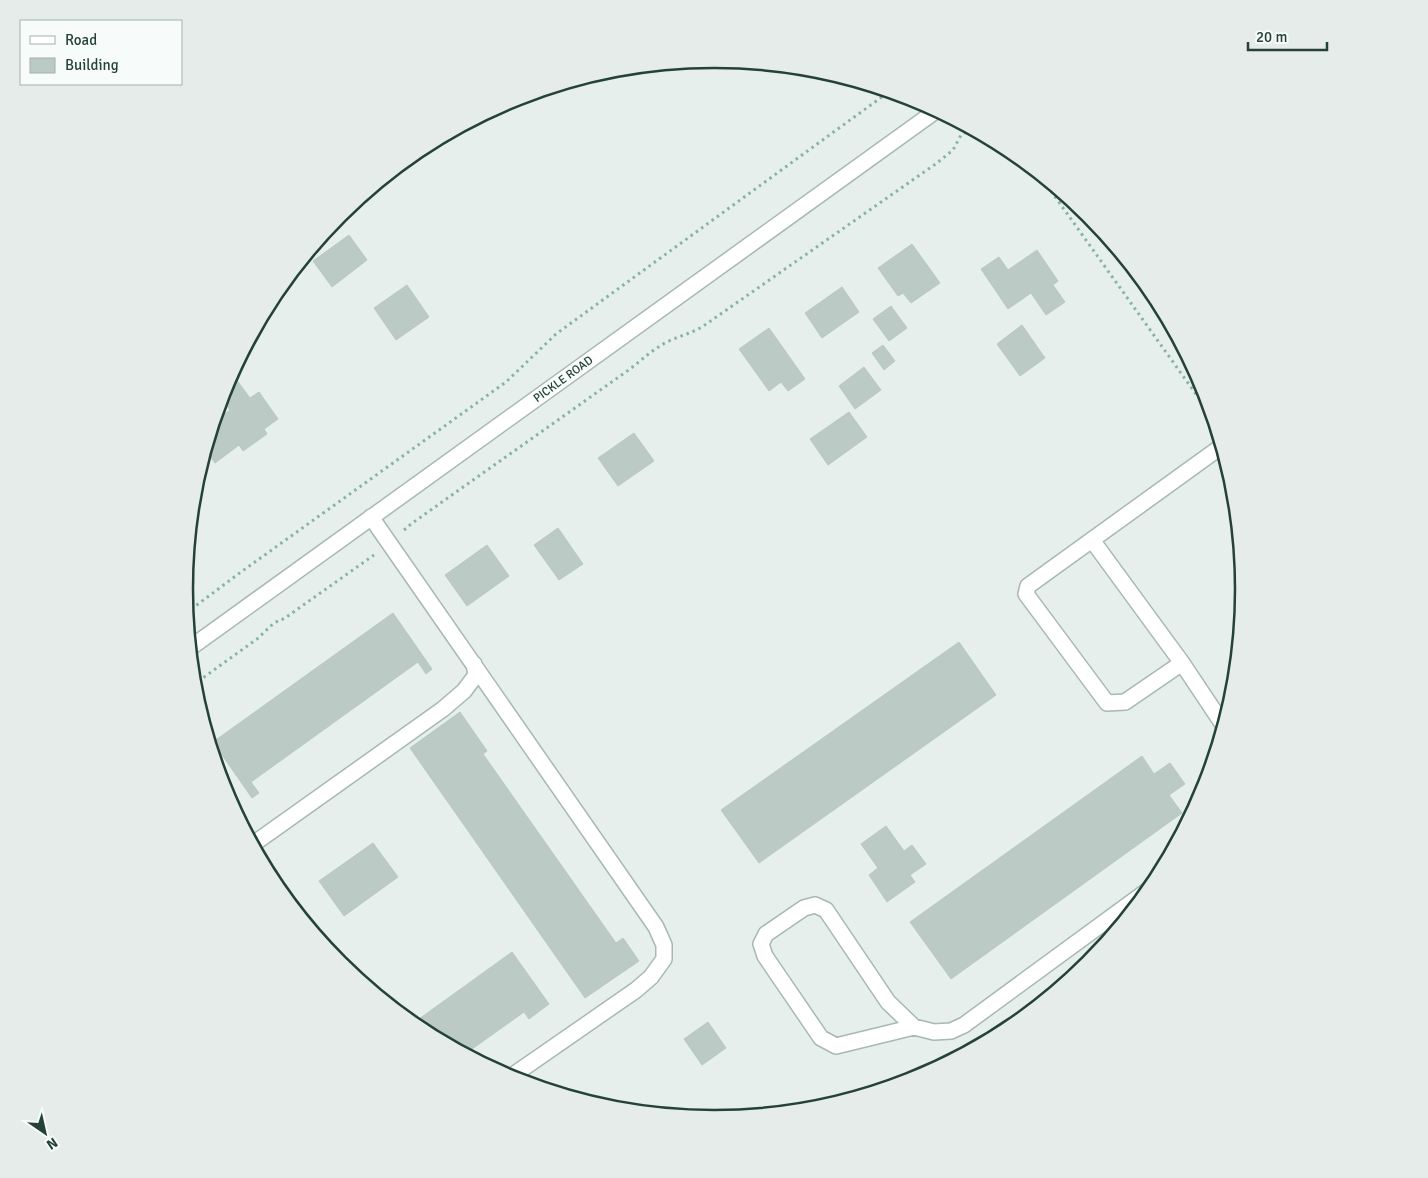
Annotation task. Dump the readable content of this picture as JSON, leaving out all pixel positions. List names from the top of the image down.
{
  "streets": {
    "street": ["PICKLE ROAD"]
  },
  "legend": ["Road", "Building"],
  "scale_bar": "20 m",
  "north": "bottom right"
}
